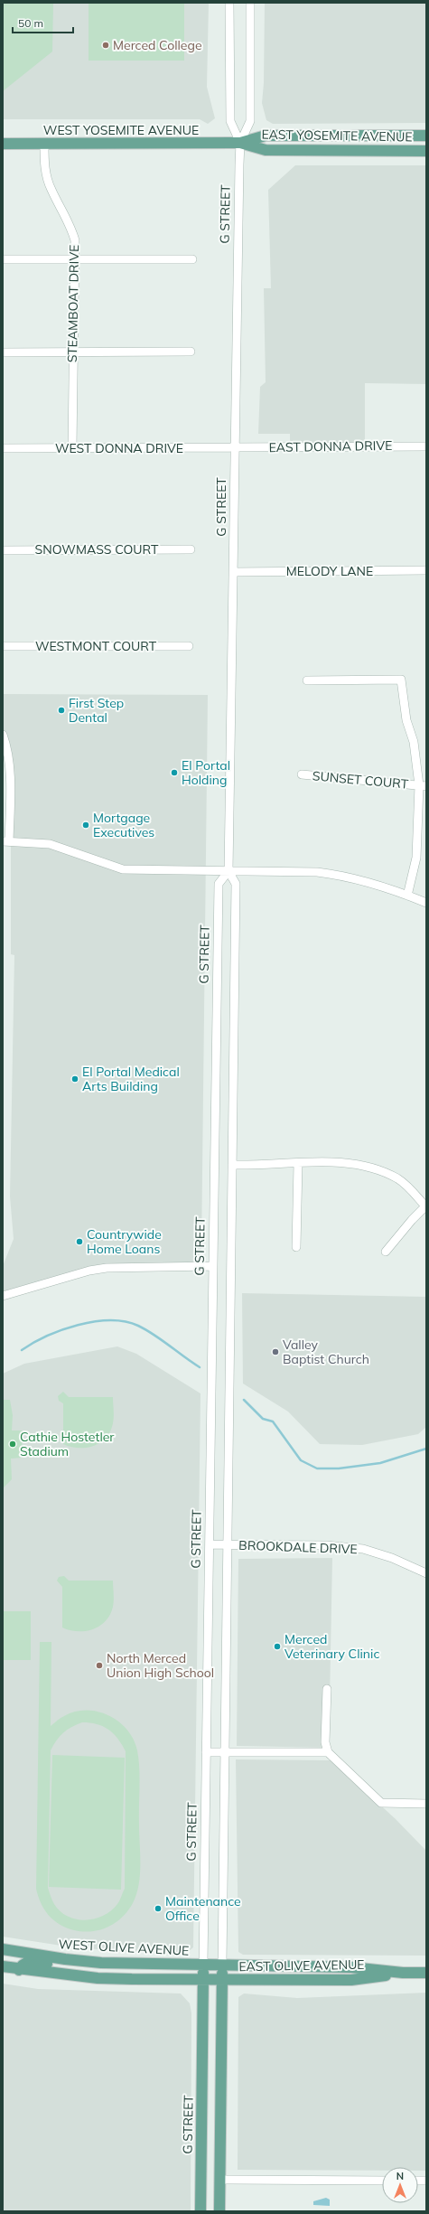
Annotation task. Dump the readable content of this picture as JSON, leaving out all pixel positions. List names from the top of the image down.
{
  "streets": {
    "main road": [
      "WEST YOSEMITE AVENUE",
      "EAST YOSEMITE AVENUE",
      "G STREET",
      "WEST OLIVE AVENUE",
      "EAST OLIVE AVENUE"
    ],
    "street": [
      "STEAMBOAT DRIVE",
      "EAST DONNA DRIVE",
      "WEST DONNA DRIVE",
      "SNOWMASS COURT",
      "MELODY LANE",
      "WESTMONT COURT",
      "SUNSET COURT",
      "BROOKDALE DRIVE"
    ]
  },
  "crossings": [
    ["WEST YOSEMITE AVENUE", "EAST YOSEMITE AVENUE"],
    ["WEST YOSEMITE AVENUE", "G STREET"],
    ["WEST YOSEMITE AVENUE", "STEAMBOAT DRIVE"],
    ["EAST YOSEMITE AVENUE", "G STREET"],
    ["G STREET", "EAST DONNA DRIVE"],
    ["G STREET", "WEST DONNA DRIVE"],
    ["G STREET", "MELODY LANE"],
    ["G STREET", "BROOKDALE DRIVE"],
    ["G STREET", "WEST OLIVE AVENUE"],
    ["G STREET", "EAST OLIVE AVENUE"],
    ["STEAMBOAT DRIVE", "WEST DONNA DRIVE"],
    ["EAST DONNA DRIVE", "WEST DONNA DRIVE"],
    ["WEST OLIVE AVENUE", "EAST OLIVE AVENUE"]
  ],
  "places": [
    "Merced College",
    "First Step Dental",
    "El Portal Holding",
    "Mortgage Executives",
    "El Portal Medical Arts Building",
    "Countrywide Home Loans",
    "Valley Baptist Church",
    "Cathie Hostetler Stadium",
    "Merced Veterinary Clinic",
    "North Merced Union High School",
    "Maintenance Office"
  ],
  "scale_bar": "50 m",
  "north": "top"
}
